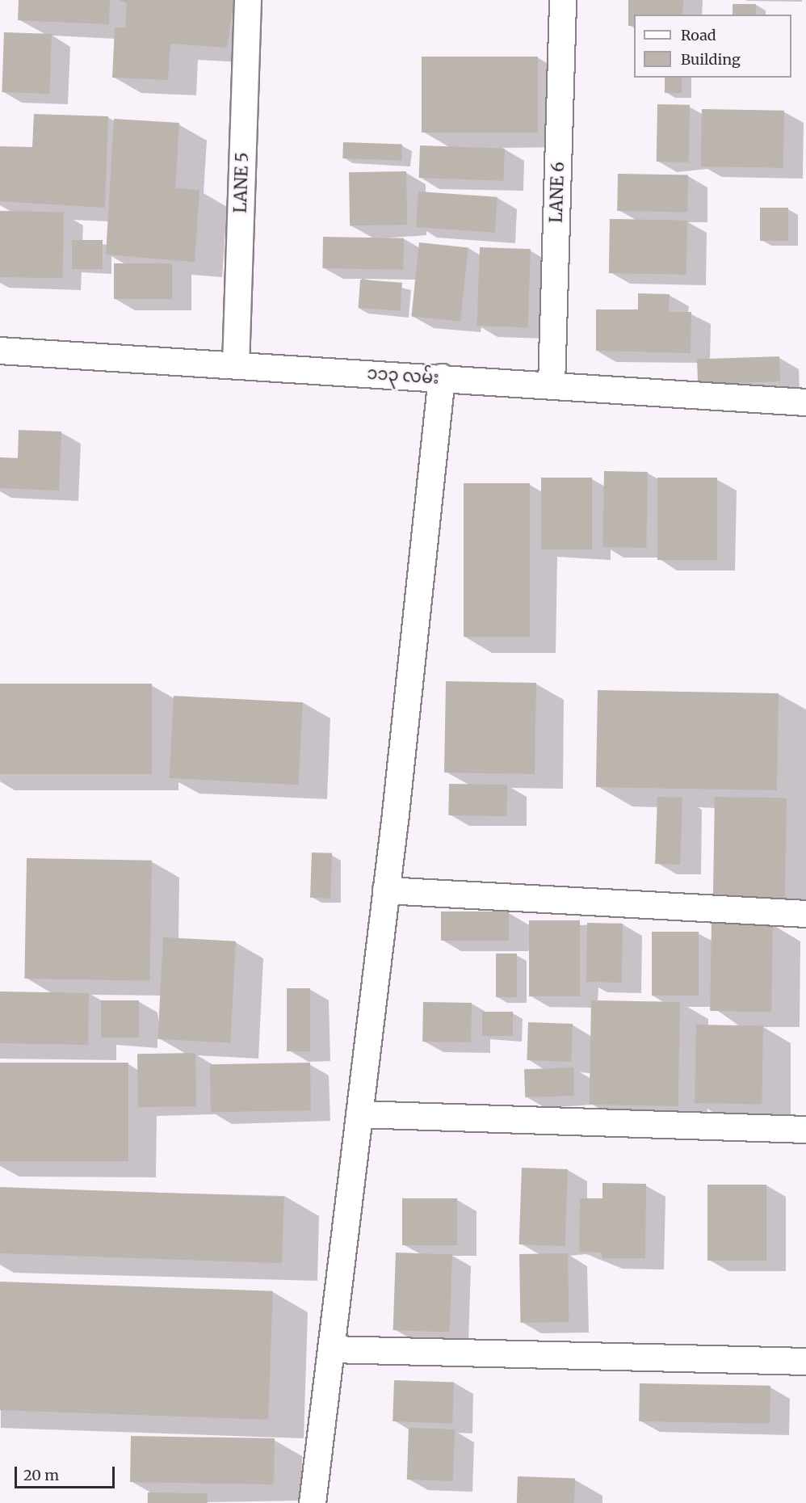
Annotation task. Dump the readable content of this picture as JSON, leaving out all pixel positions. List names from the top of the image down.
{
  "streets": {
    "street": ["LANE 5", "LANE 6", "၁၁၃ လမ်း"]
  },
  "crossings": [
    ["LANE 5", "၁၁၃ လမ်း"],
    ["LANE 6", "၁၁၃ လမ်း"]
  ],
  "legend": ["Road", "Building"],
  "scale_bar": "20 m"
}
